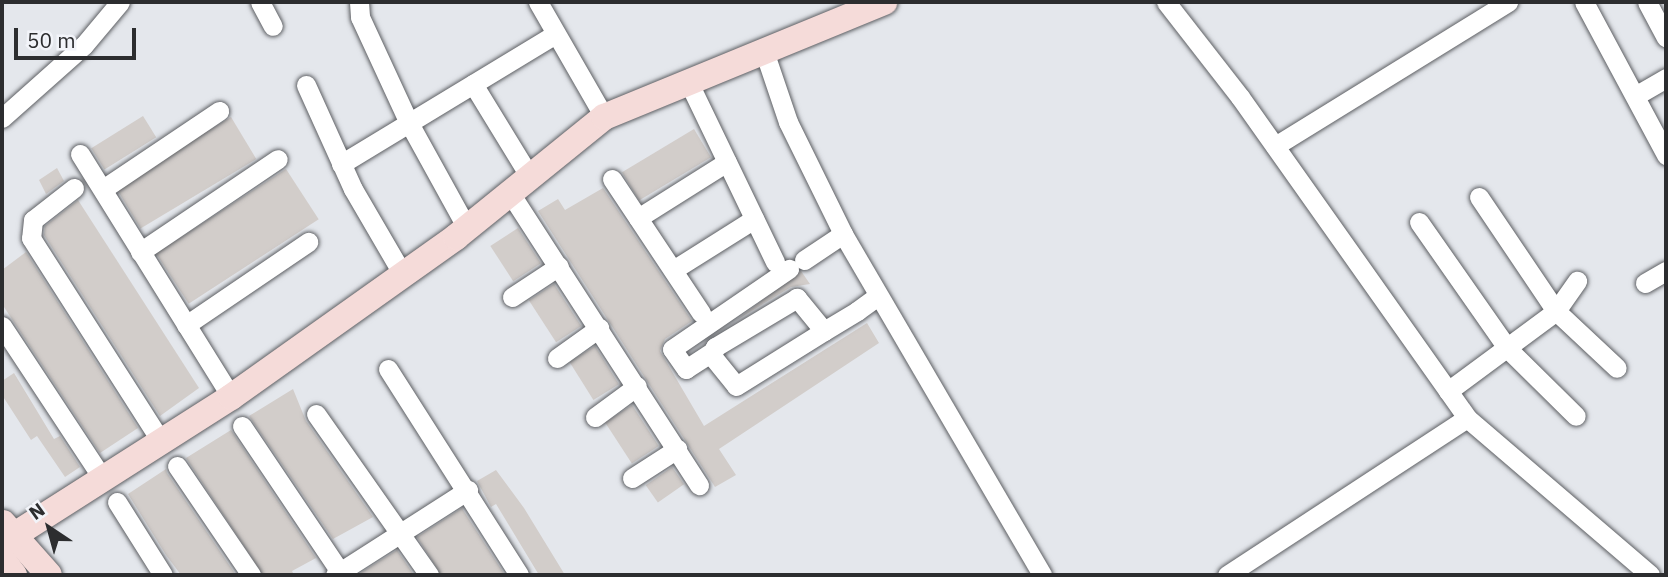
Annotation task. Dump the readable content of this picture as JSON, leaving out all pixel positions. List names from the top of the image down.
{
  "scale_bar": "50 m",
  "north": "top left"
}
